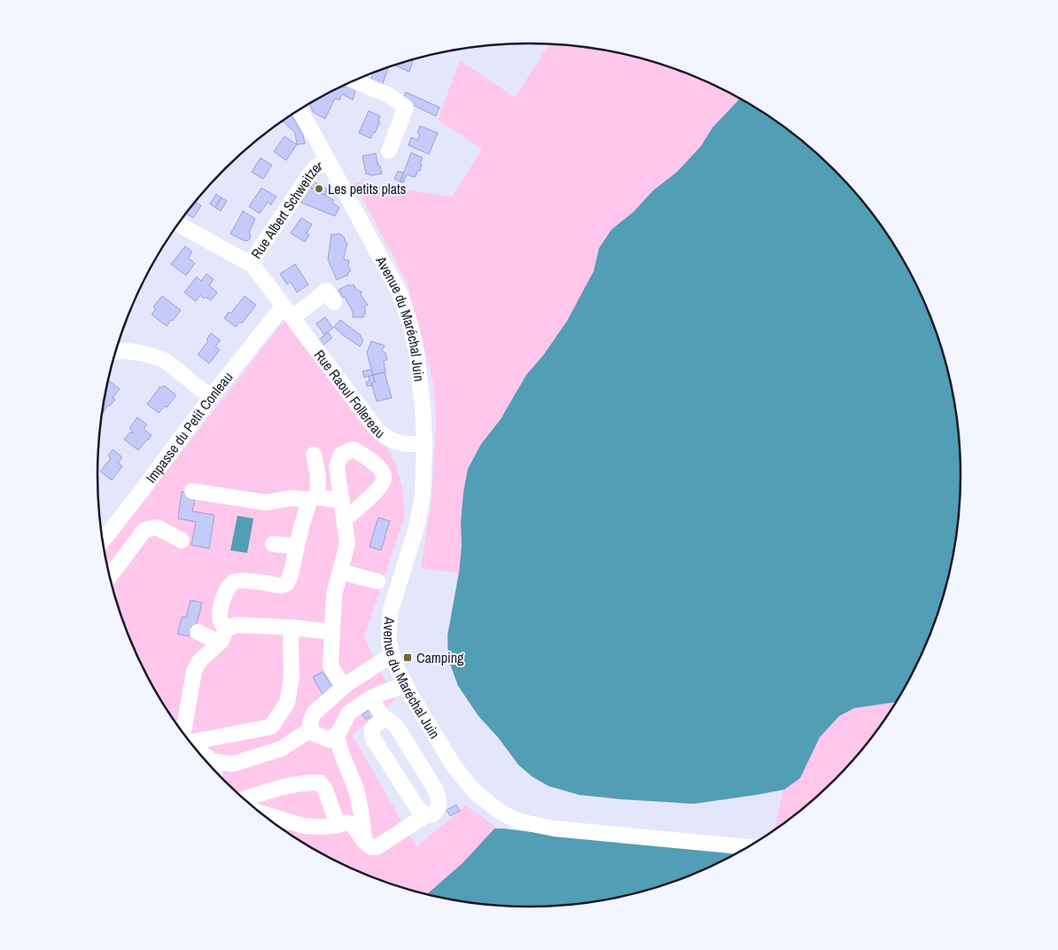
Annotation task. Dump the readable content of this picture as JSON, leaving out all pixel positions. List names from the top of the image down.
{
  "streets": {
    "street": [
      "Rue Albert Schweitzer",
      "Avenue du Maréchal Juin",
      "Rue Raoul Follereau",
      "Impasse du Petit Conleau"
    ]
  },
  "crossings": [
    ["Rue Albert Schweitzer", "Avenue du Maréchal Juin"],
    ["Rue Albert Schweitzer", "Rue Raoul Follereau"],
    ["Avenue du Maréchal Juin", "Rue Raoul Follereau"],
    ["Rue Raoul Follereau", "Impasse du Petit Conleau"]
  ],
  "places": {
    "other": ["Les petits plats"],
    "transit": ["Camping"]
  }
}
